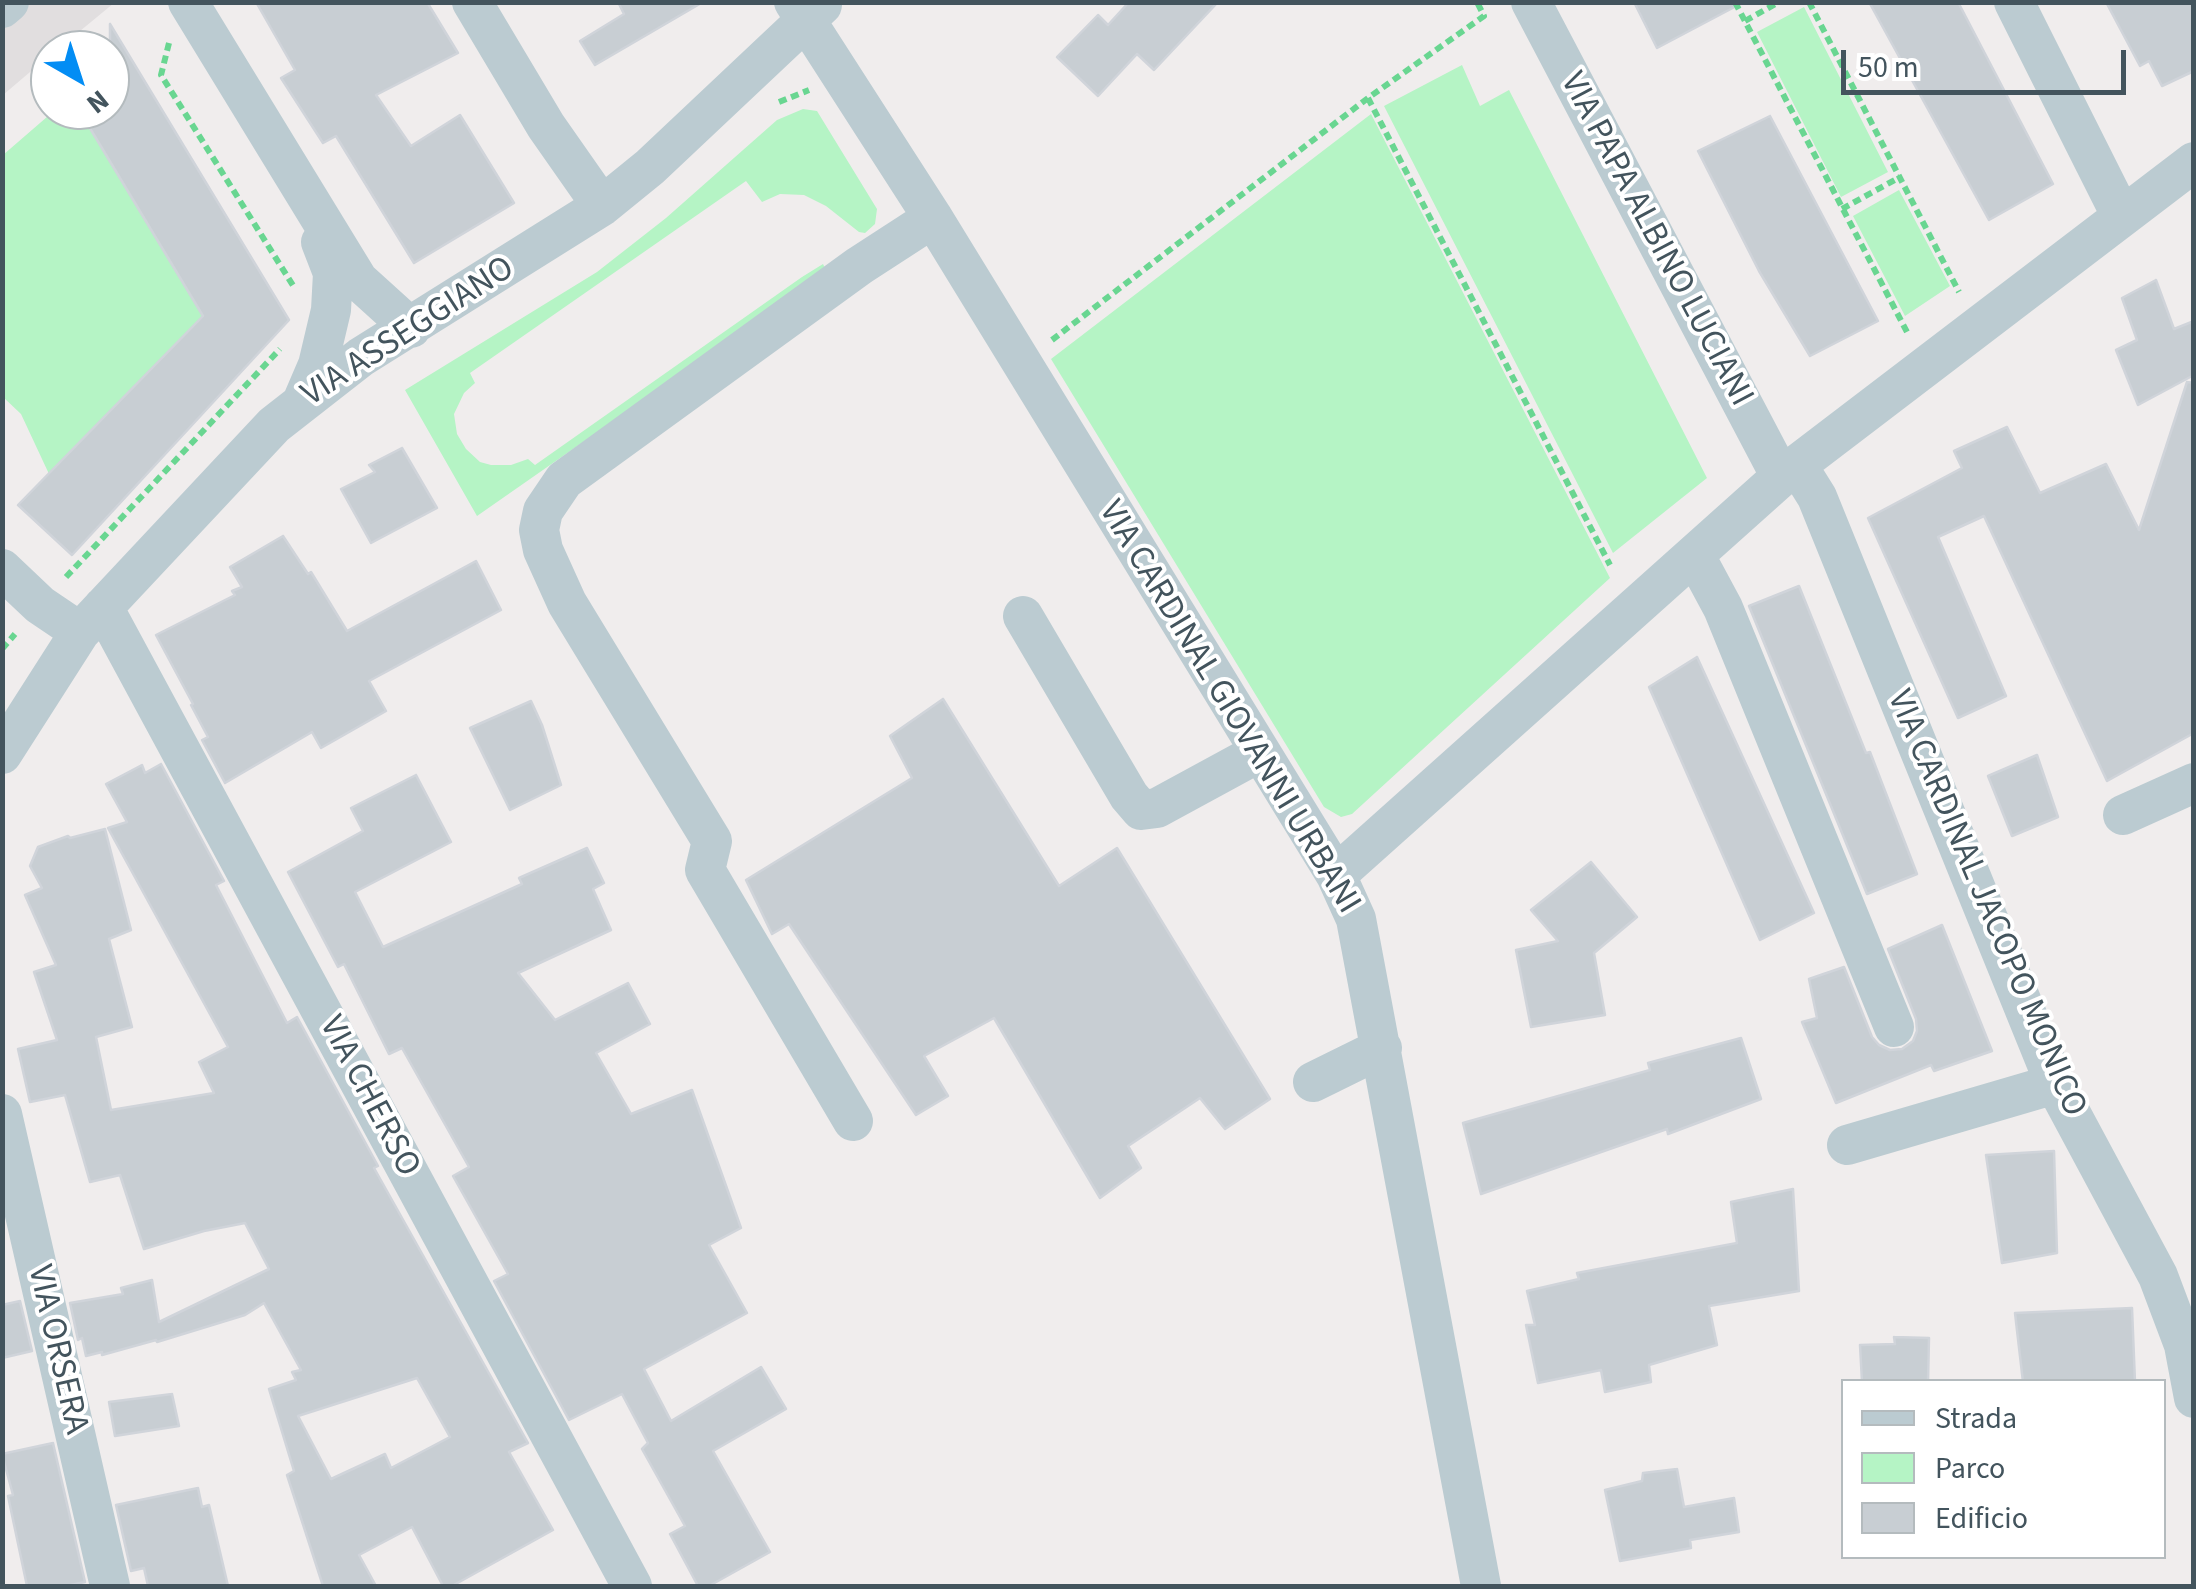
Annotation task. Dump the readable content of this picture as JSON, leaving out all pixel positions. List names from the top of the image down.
{
  "streets": {
    "street": [
      "VIA PAPA ALBINO LUCIANI",
      "VIA ASSEGGIANO",
      "VIA CARDINAL GIOVANNI URBANI",
      "VIA CARDINAL JACOPO MONICO",
      "VIA CHERSO",
      "VIA ORSERA"
    ]
  },
  "crossings": [
    ["VIA PAPA ALBINO LUCIANI", "VIA CARDINAL JACOPO MONICO"],
    ["VIA ASSEGGIANO", "VIA CARDINAL GIOVANNI URBANI"],
    ["VIA ASSEGGIANO", "VIA CHERSO"]
  ],
  "legend": ["Strada", "Parco", "Edificio"],
  "scale_bar": "50 m",
  "north": "bottom right"
}
